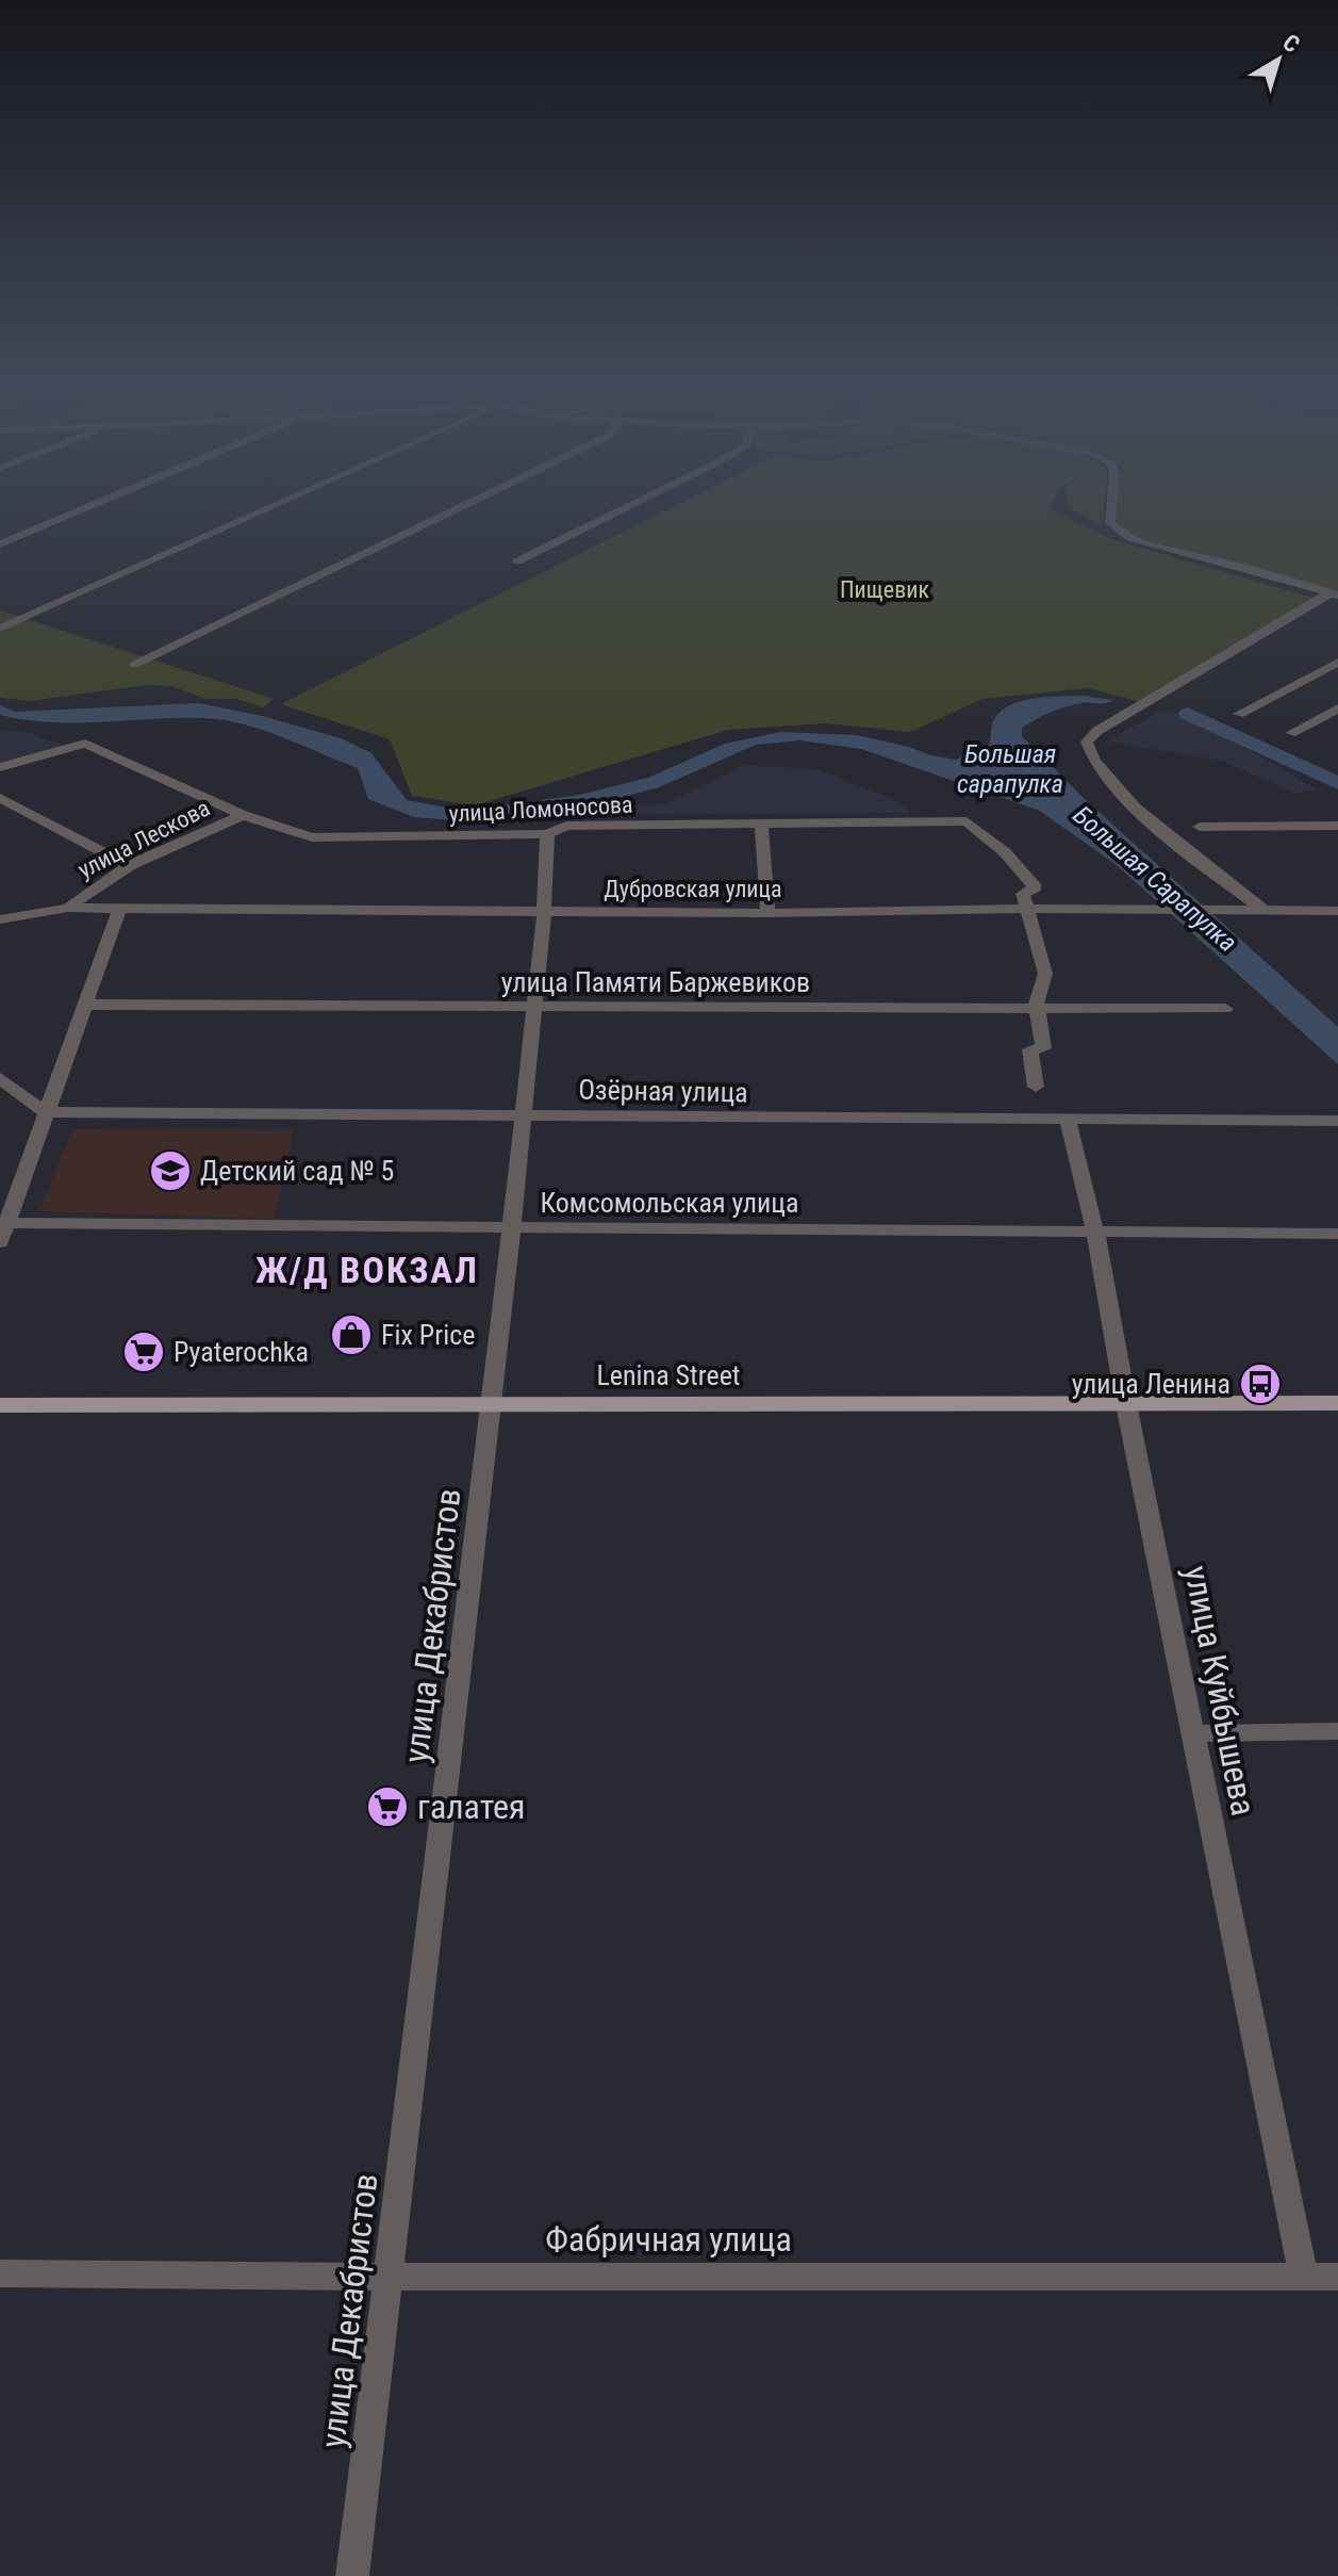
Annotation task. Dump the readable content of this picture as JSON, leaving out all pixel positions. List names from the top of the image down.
{
  "streets": {
    "main road": ["Lenina Street"],
    "street": [
      "улица Ломоносова",
      "улица Лескова",
      "Дубровская улица",
      "улица Памяти Баржевиков",
      "Озёрная улица",
      "Комсомольская улица",
      "улица Декабристов",
      "улица Куйбышева",
      "Фабричная улица"
    ]
  },
  "crossings": [
    ["улица Ломоносова", "улица Лескова"],
    ["улица Ломоносова", "Дубровская улица"],
    ["улица Ломоносова", "улица Декабристов"],
    ["улица Лескова", "Дубровская улица"],
    ["Дубровская улица", "улица Декабристов"],
    ["улица Памяти Баржевиков", "улица Декабристов"],
    ["Озёрная улица", "улица Декабристов"],
    ["Озёрная улица", "улица Куйбышева"],
    ["Комсомольская улица", "улица Декабристов"],
    ["Комсомольская улица", "улица Куйбышева"],
    ["Lenina Street", "улица Декабристов"],
    ["Lenina Street", "улица Куйбышева"],
    ["улица Декабристов", "Фабричная улица"],
    ["улица Куйбышева", "Фабричная улица"]
  ],
  "districts": ["Ж/Д ВОКЗАЛ"],
  "water": ["Большая сарапулка", "Большая Сарапулка"],
  "parks": ["Пищевик"],
  "places": {
    "school or university": ["Детский сад № 5"],
    "shop": ["Fix Price"],
    "supermarket": ["Pyaterochka", "галатея"],
    "bus stop": ["улица Ленина"]
  },
  "north": "top right"
}
